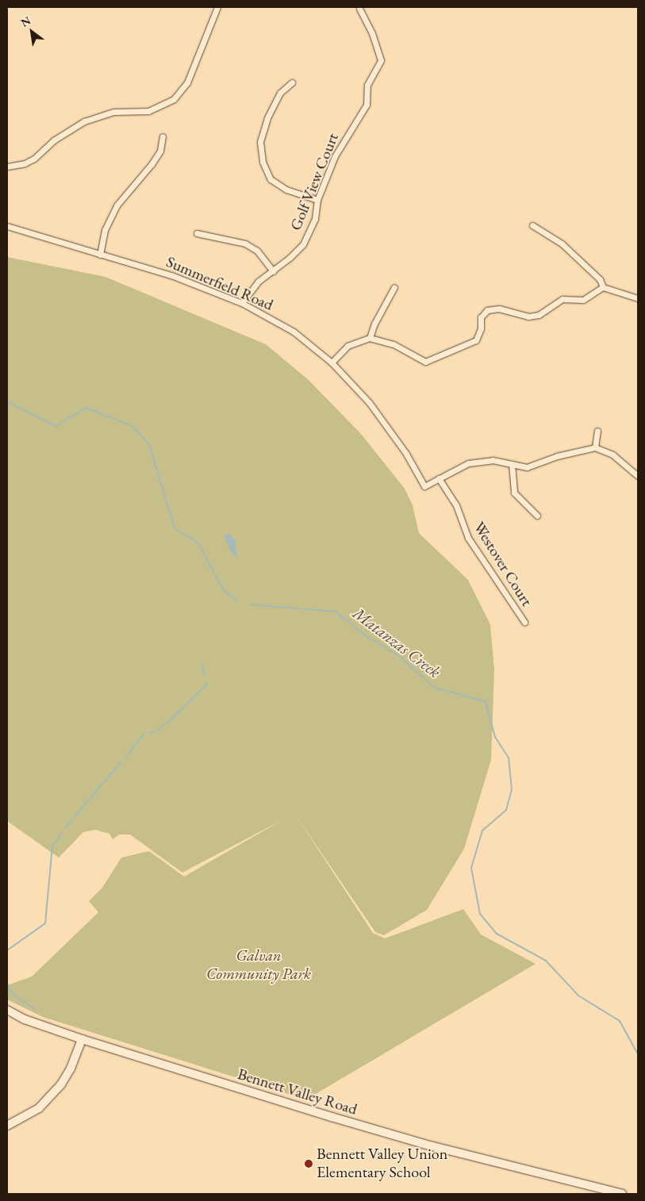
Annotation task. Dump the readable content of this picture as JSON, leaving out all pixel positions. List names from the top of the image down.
{
  "streets": {
    "street": [
      "Golf View Court",
      "Summerfield Road",
      "Westover Court",
      "Bennett Valley Road"
    ]
  },
  "crossings": [
    ["Golf View Court", "Summerfield Road"],
    ["Summerfield Road", "Westover Court"]
  ],
  "water": ["Matanzas Creek"],
  "parks": ["Galvan Community Park"],
  "places": ["Bennett Valley Union Elementary School"],
  "north": "top left"
}
